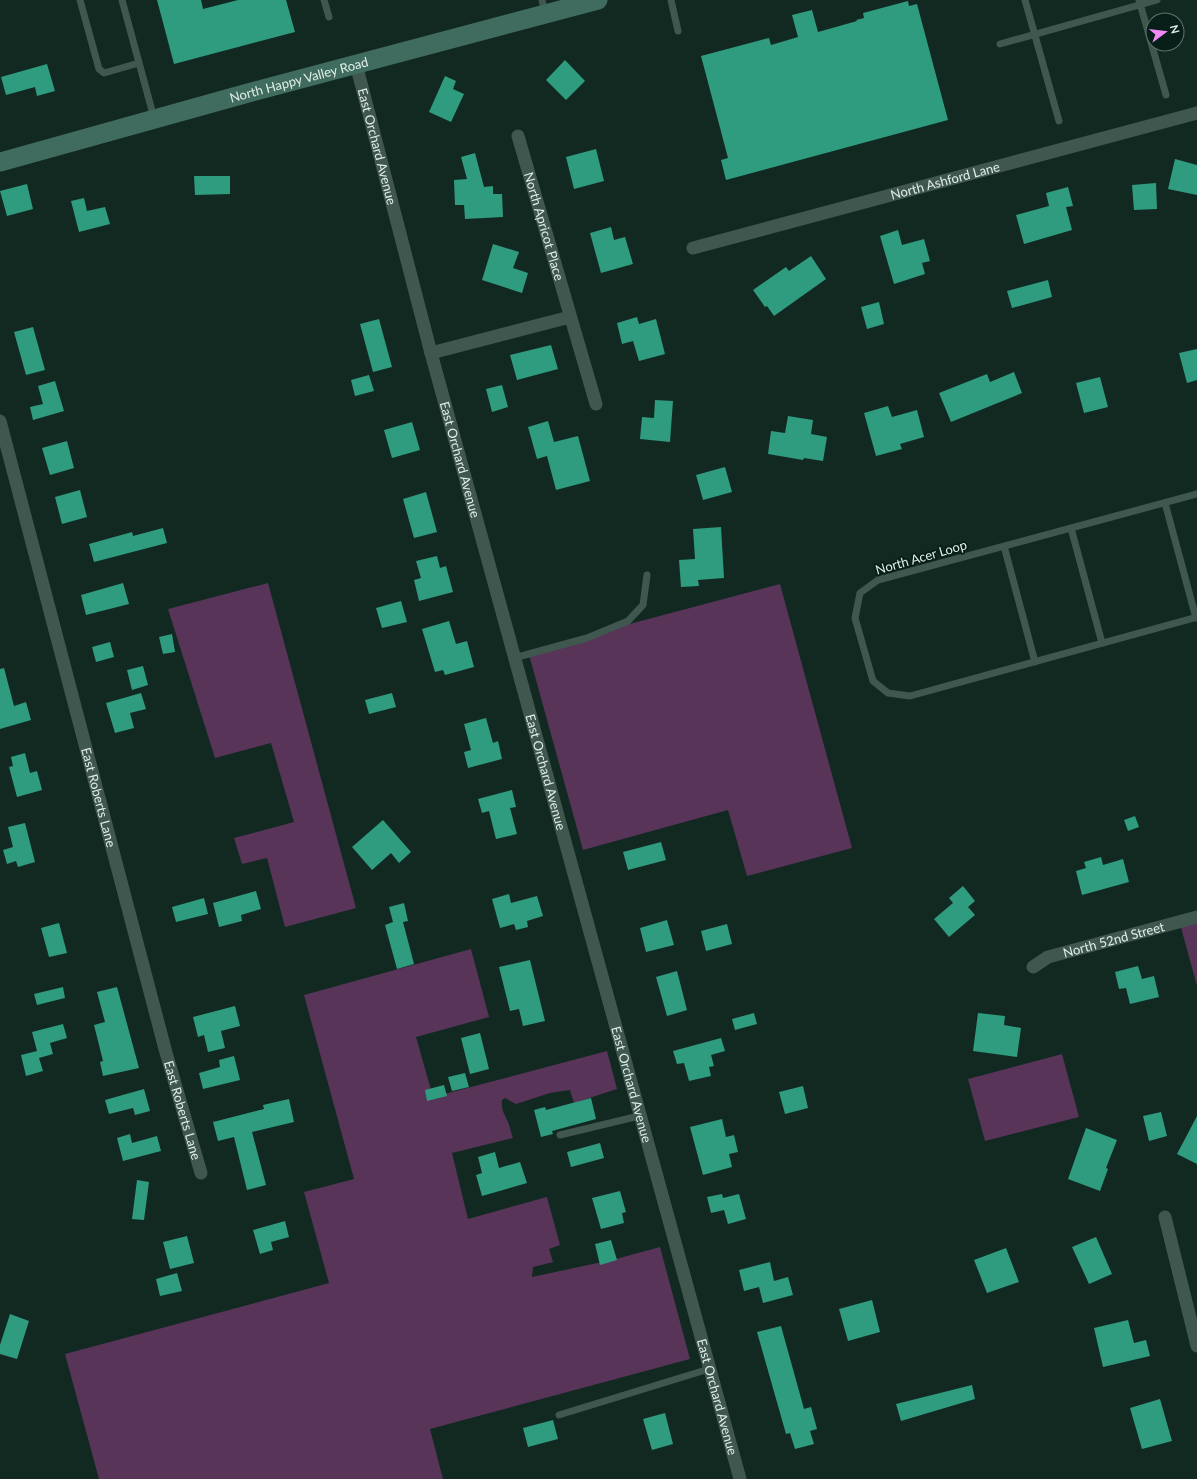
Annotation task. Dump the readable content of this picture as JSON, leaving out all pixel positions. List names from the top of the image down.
{
  "streets": {
    "main road": ["North Happy Valley Road"],
    "street": [
      "East Orchard Avenue",
      "North Ashford Lane",
      "North Apricot Place",
      "East Roberts Lane",
      "North 52nd Street"
    ],
    "lane": ["North Acer Loop"]
  },
  "crossings": [
    ["North Happy Valley Road", "East Orchard Avenue"]
  ],
  "north": "right"
}
